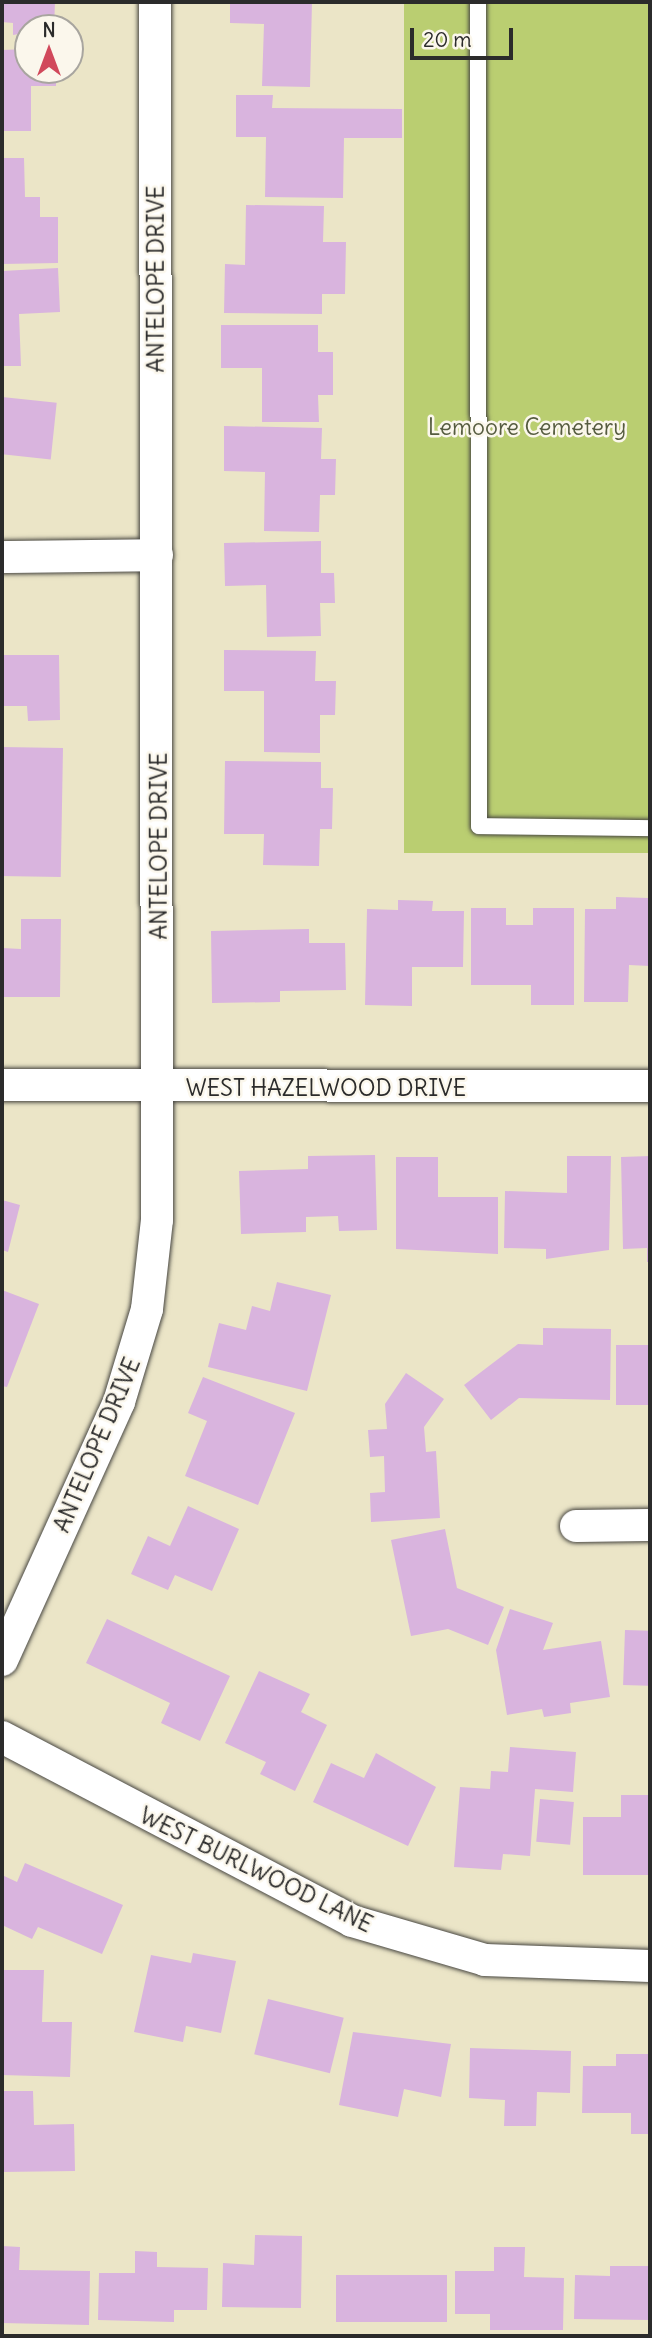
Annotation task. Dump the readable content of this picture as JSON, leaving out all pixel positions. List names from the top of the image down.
{
  "streets": {
    "street": ["ANTELOPE DRIVE", "WEST HAZELWOOD DRIVE", "WEST BURLWOOD LANE"]
  },
  "crossings": [
    ["ANTELOPE DRIVE", "WEST HAZELWOOD DRIVE"]
  ],
  "parks": ["Lemoore Cemetery"],
  "scale_bar": "20 m",
  "north": "top"
}
